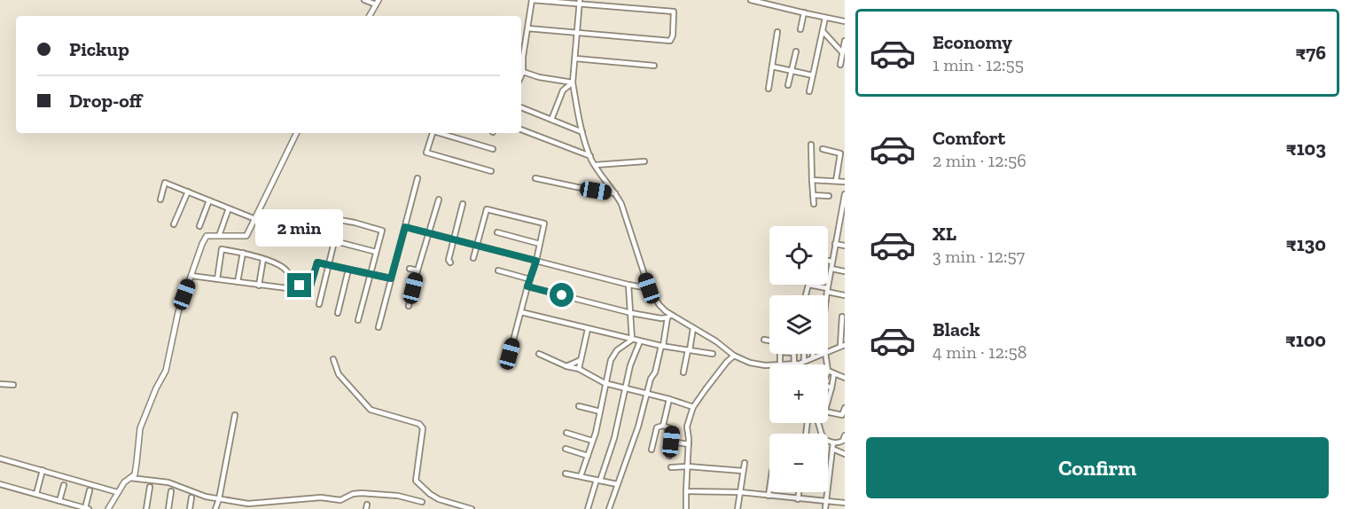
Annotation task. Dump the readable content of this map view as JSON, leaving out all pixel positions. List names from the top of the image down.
{
  "page": {
    "list": [
      {
        "name": "Economy",
        "note": "1 min · 12:55",
        "value": "₹76"
      },
      {
        "name": "Comfort",
        "note": "2 min · 12:56",
        "value": "₹103"
      },
      {
        "name": "XL",
        "note": "3 min · 12:57",
        "value": "₹130"
      },
      {
        "name": "Black",
        "note": "4 min · 12:58",
        "value": "₹100"
      }
    ],
    "banner": ["Pickup", "Drop-off"],
    "bubble": "2 min",
    "map_buttons": ["+", "−"],
    "buttons": "Confirm"
  }
}
